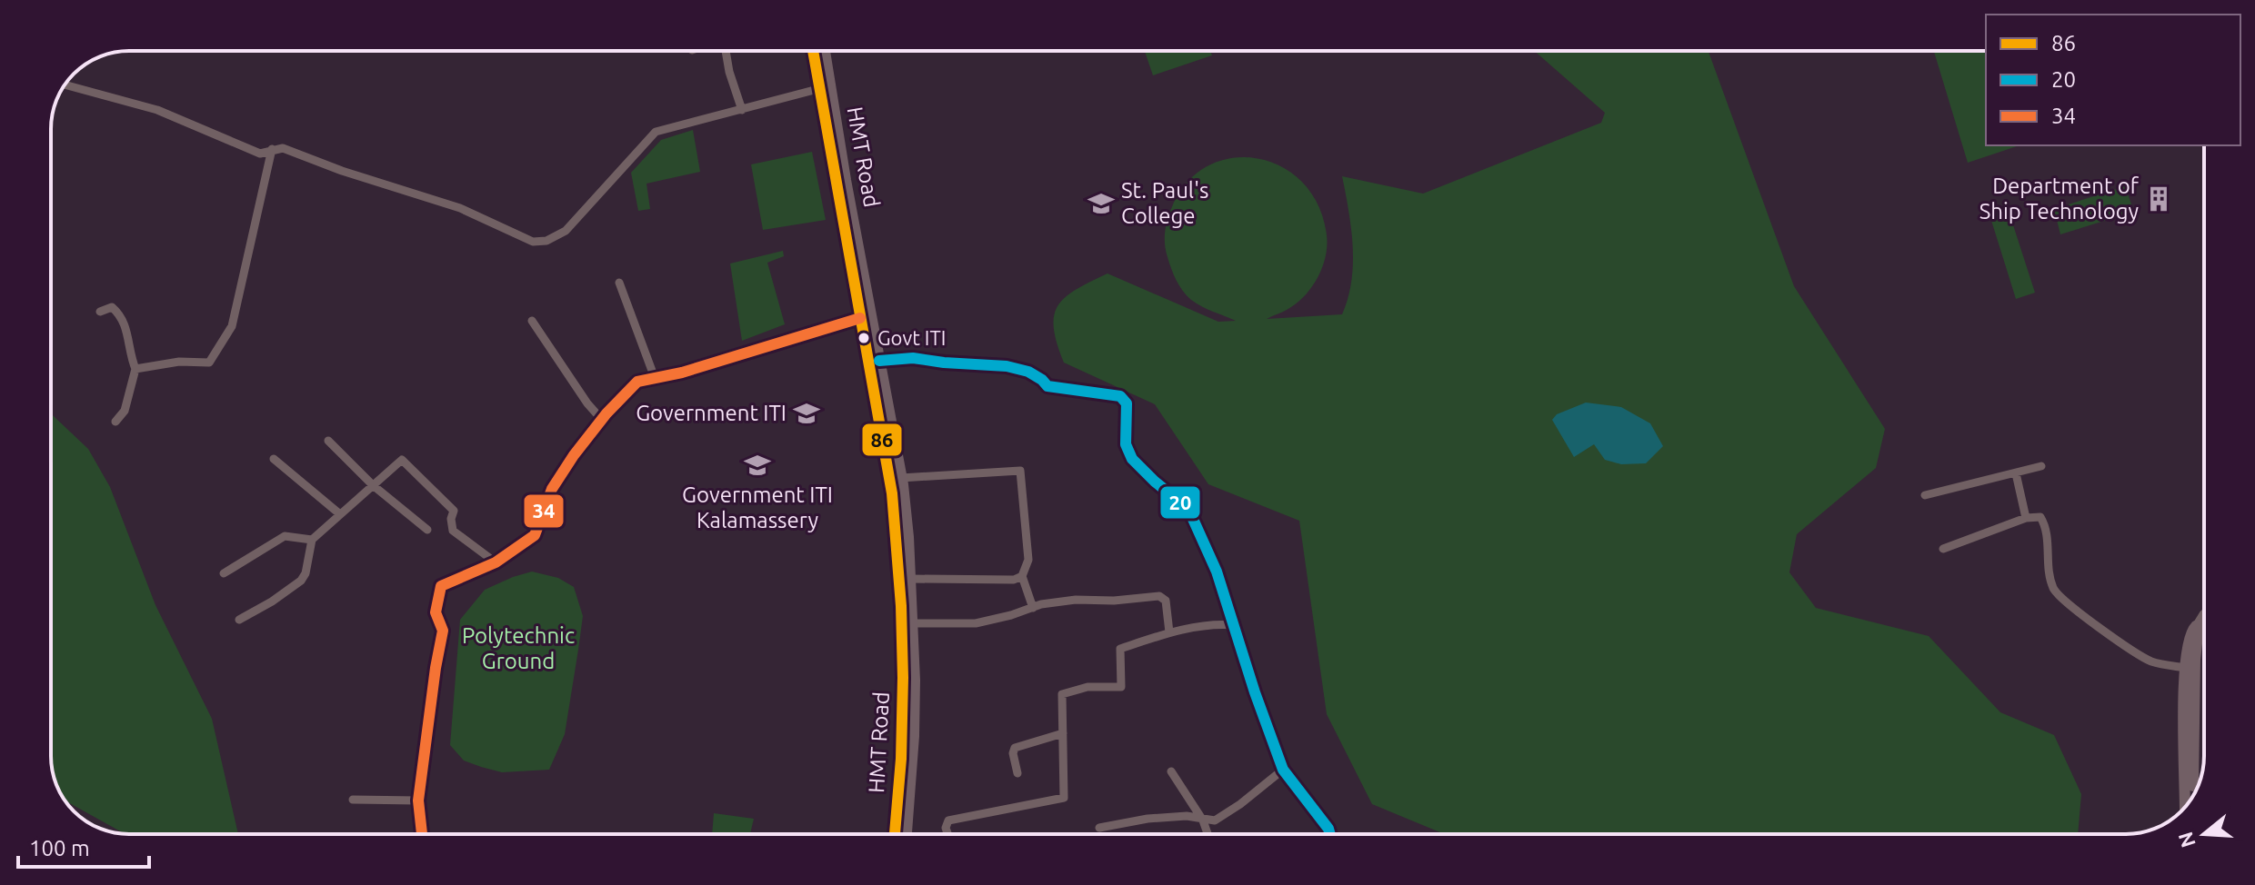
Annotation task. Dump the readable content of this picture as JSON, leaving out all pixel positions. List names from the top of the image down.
{
  "streets": {
    "main road": ["HMT Road"]
  },
  "parks": ["Polytechnic Ground"],
  "places": {
    "building": ["Department of Ship Technology"],
    "school or university": ["St. Paul's College", "Government ITI", "Government ITI Kalamassery"],
    "other": ["Govt ITI"]
  },
  "lines": ["transit line 86", "transit line 34", "transit line 20"],
  "legend": ["86", "20", "34"],
  "scale_bar": "100 m",
  "north": "left"
}
